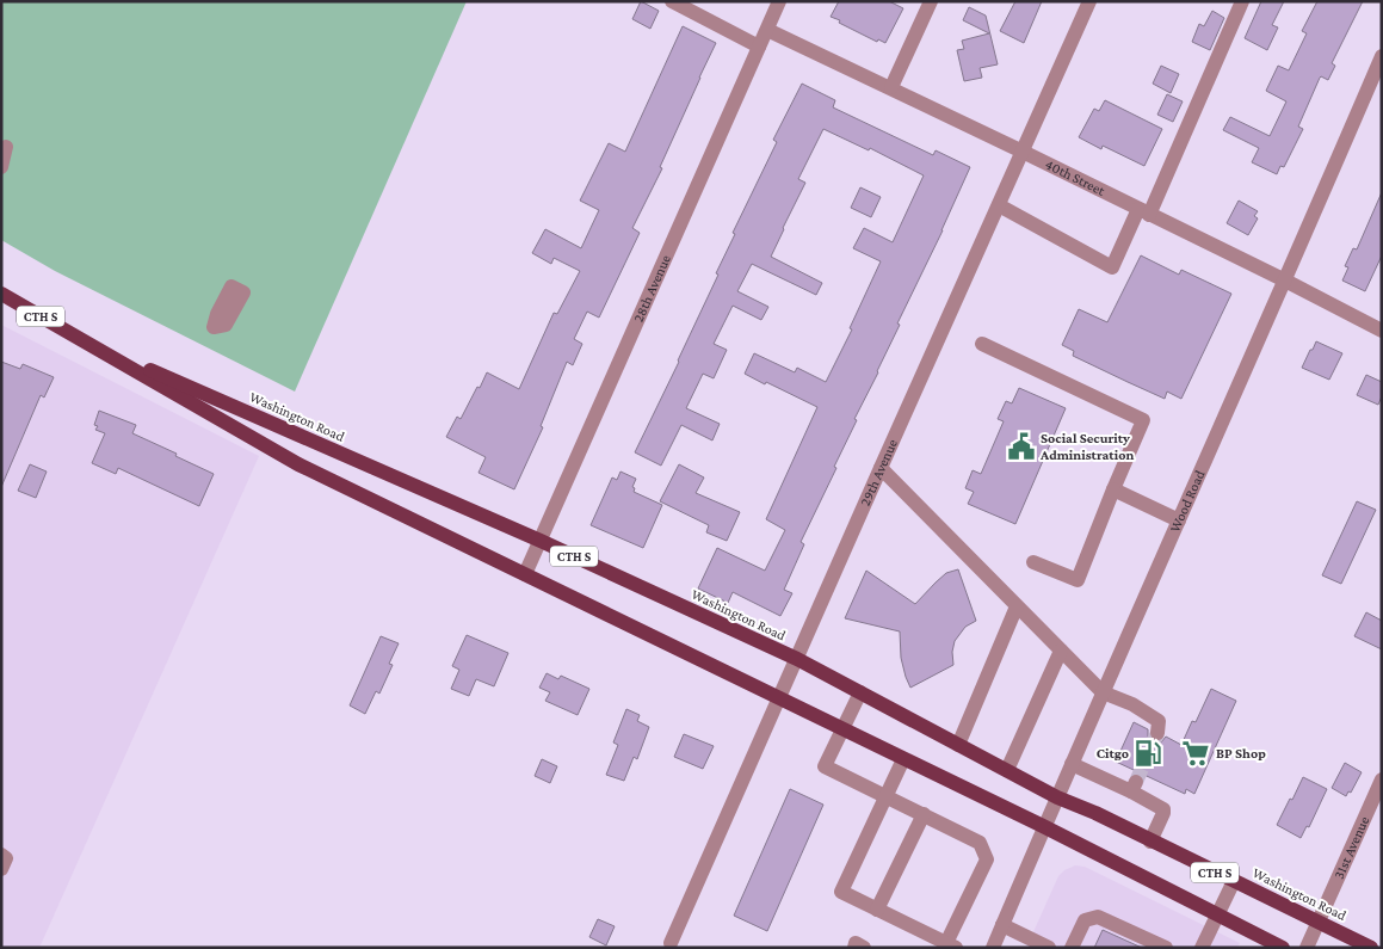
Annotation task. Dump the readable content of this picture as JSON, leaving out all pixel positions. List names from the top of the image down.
{
  "streets": {
    "main road": ["CTH S", "Washington Road"],
    "street": [
      "40th Street",
      "28th Avenue",
      "29th Avenue",
      "Wood Road",
      "31st Avenue"
    ]
  },
  "crossings": [
    ["40th Street", "28th Avenue"],
    ["40th Street", "29th Avenue"],
    ["40th Street", "Wood Road"],
    ["28th Avenue", "Washington Road"],
    ["Washington Road", "29th Avenue"],
    ["Washington Road", "Wood Road"],
    ["Washington Road", "31st Avenue"]
  ],
  "places": {
    "public building": ["Social Security Administration"],
    "fuel station": ["Citgo"],
    "supermarket": ["BP Shop"]
  }
}
